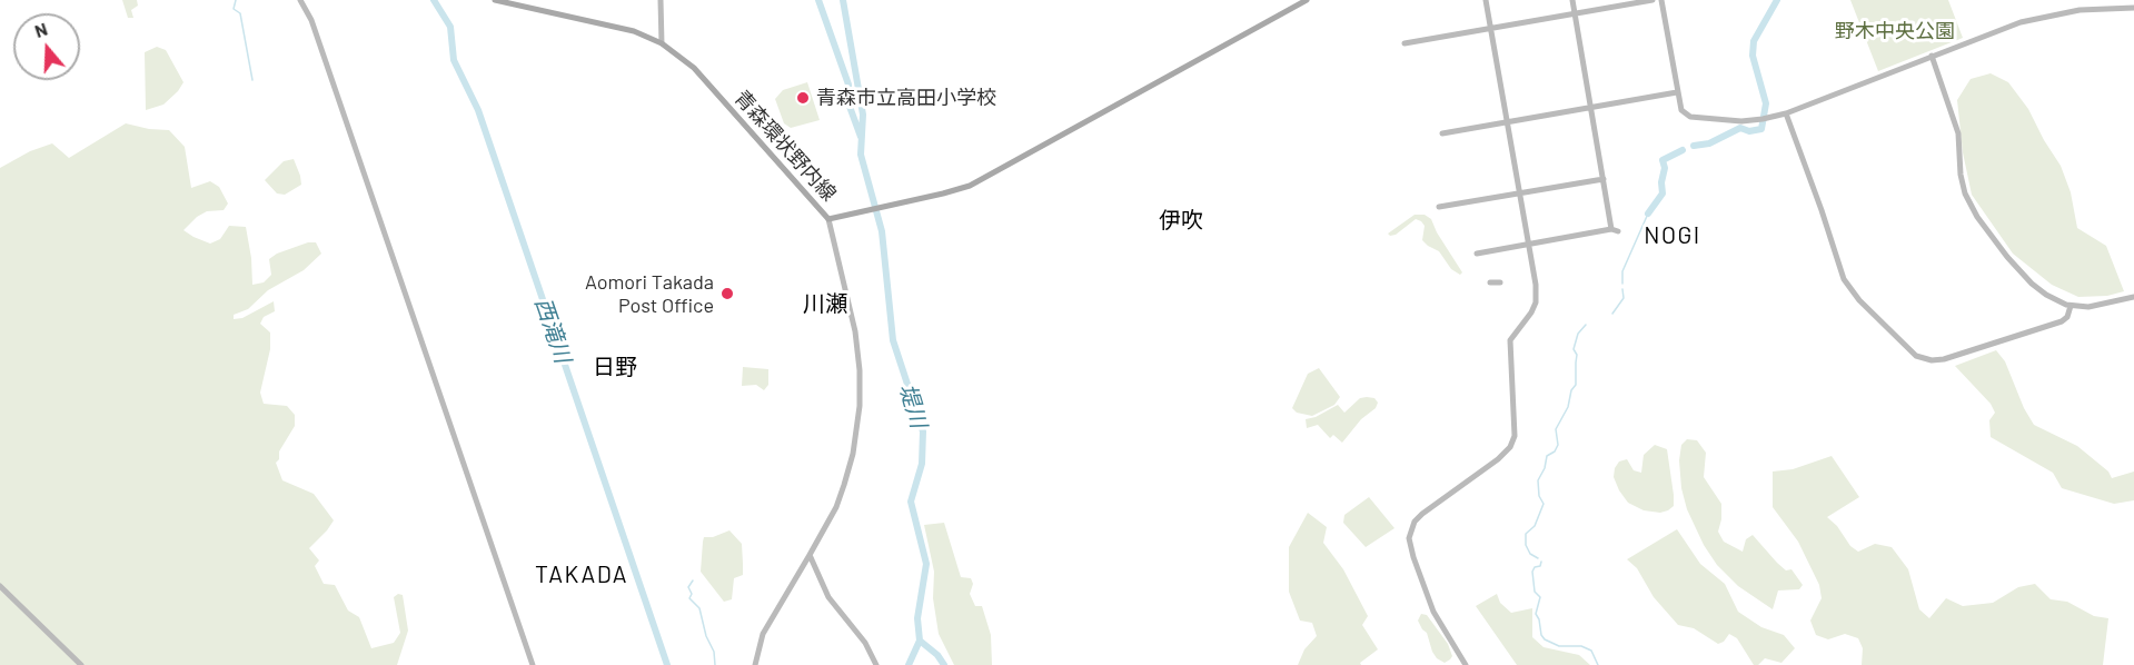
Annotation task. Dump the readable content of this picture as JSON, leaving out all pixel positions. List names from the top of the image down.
{
  "streets": {
    "main road": ["青森環状野内線"]
  },
  "districts": [
    "伊吹",
    "NOGI",
    "川瀬",
    "日野",
    "TAKADA"
  ],
  "water": ["西滝川", "堤川"],
  "parks": ["野木中央公園"],
  "places": ["青森市立高田小学校", "Aomori Takada Post Office"],
  "north": "top"
}
